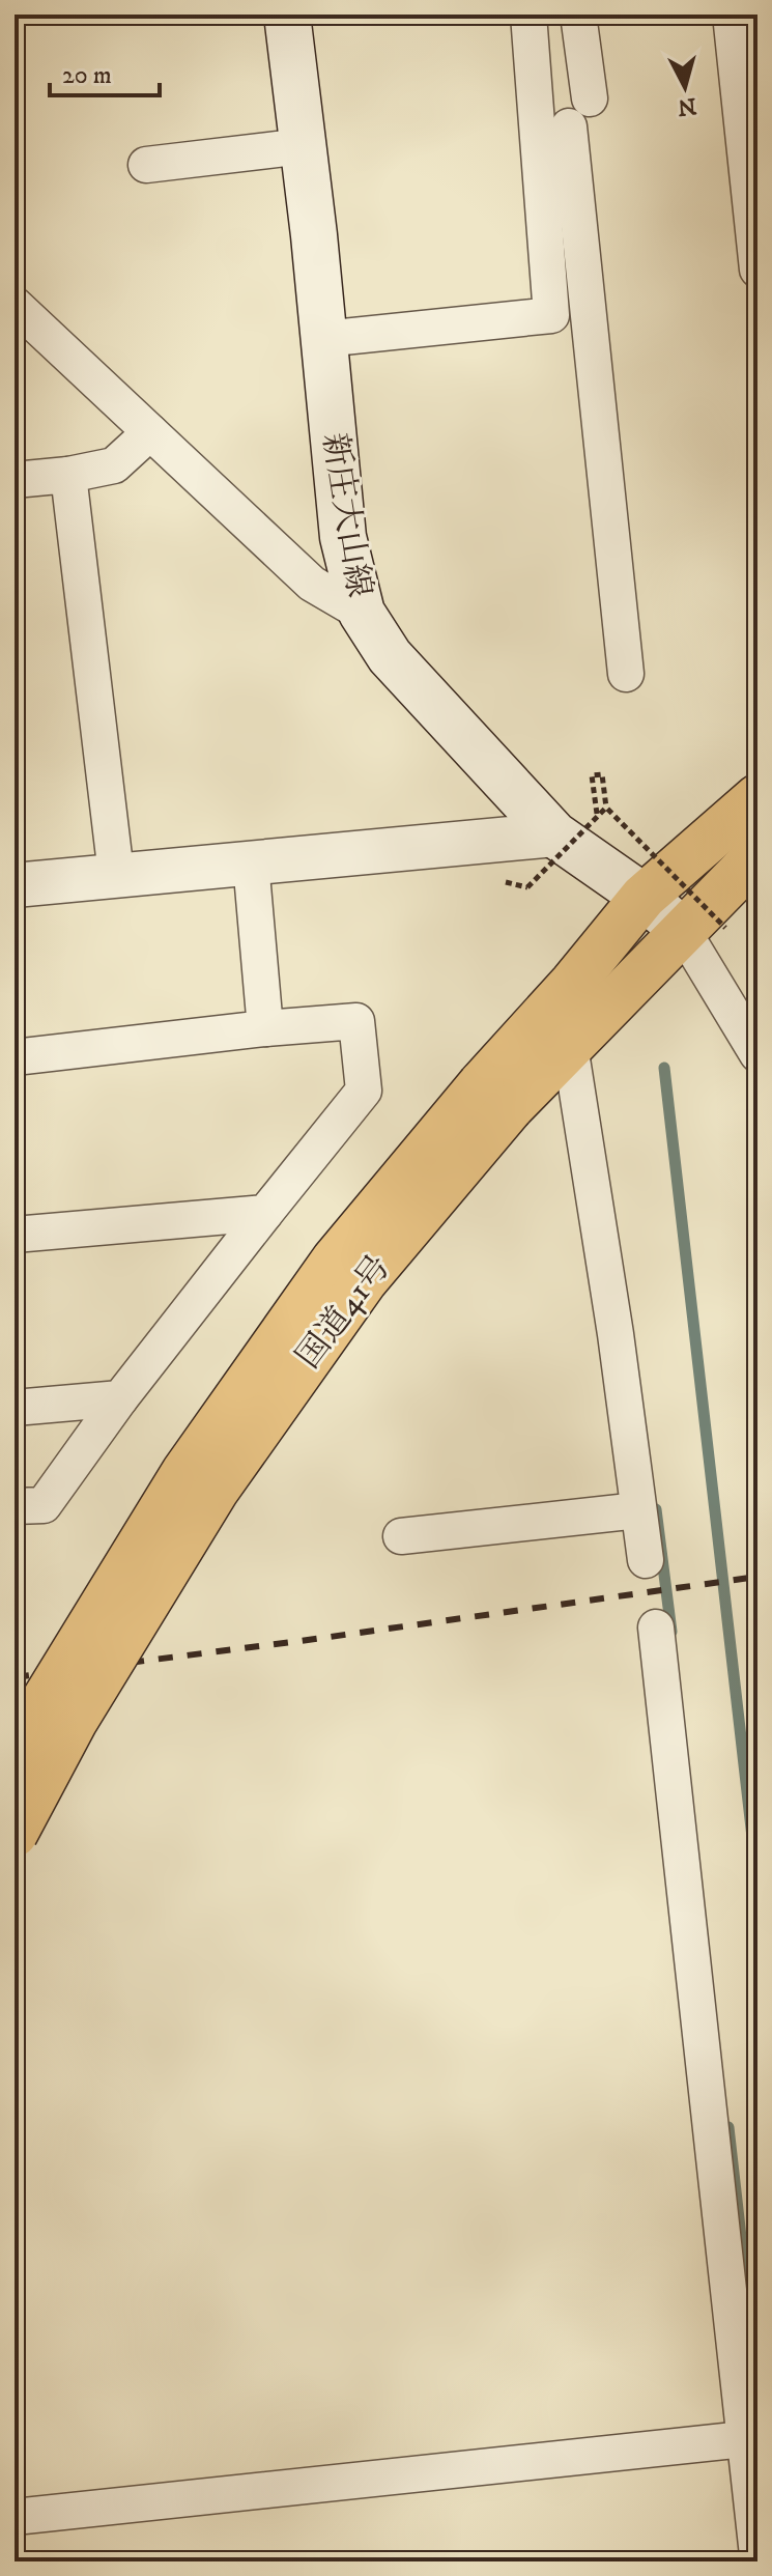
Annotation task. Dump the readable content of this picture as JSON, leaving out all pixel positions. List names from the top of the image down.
{
  "streets": {
    "highway": ["国道41号"],
    "main road": ["新庄大山線"]
  },
  "crossings": [
    ["新庄大山線", "国道41号"]
  ],
  "scale_bar": "20 m",
  "north": "bottom"
}
